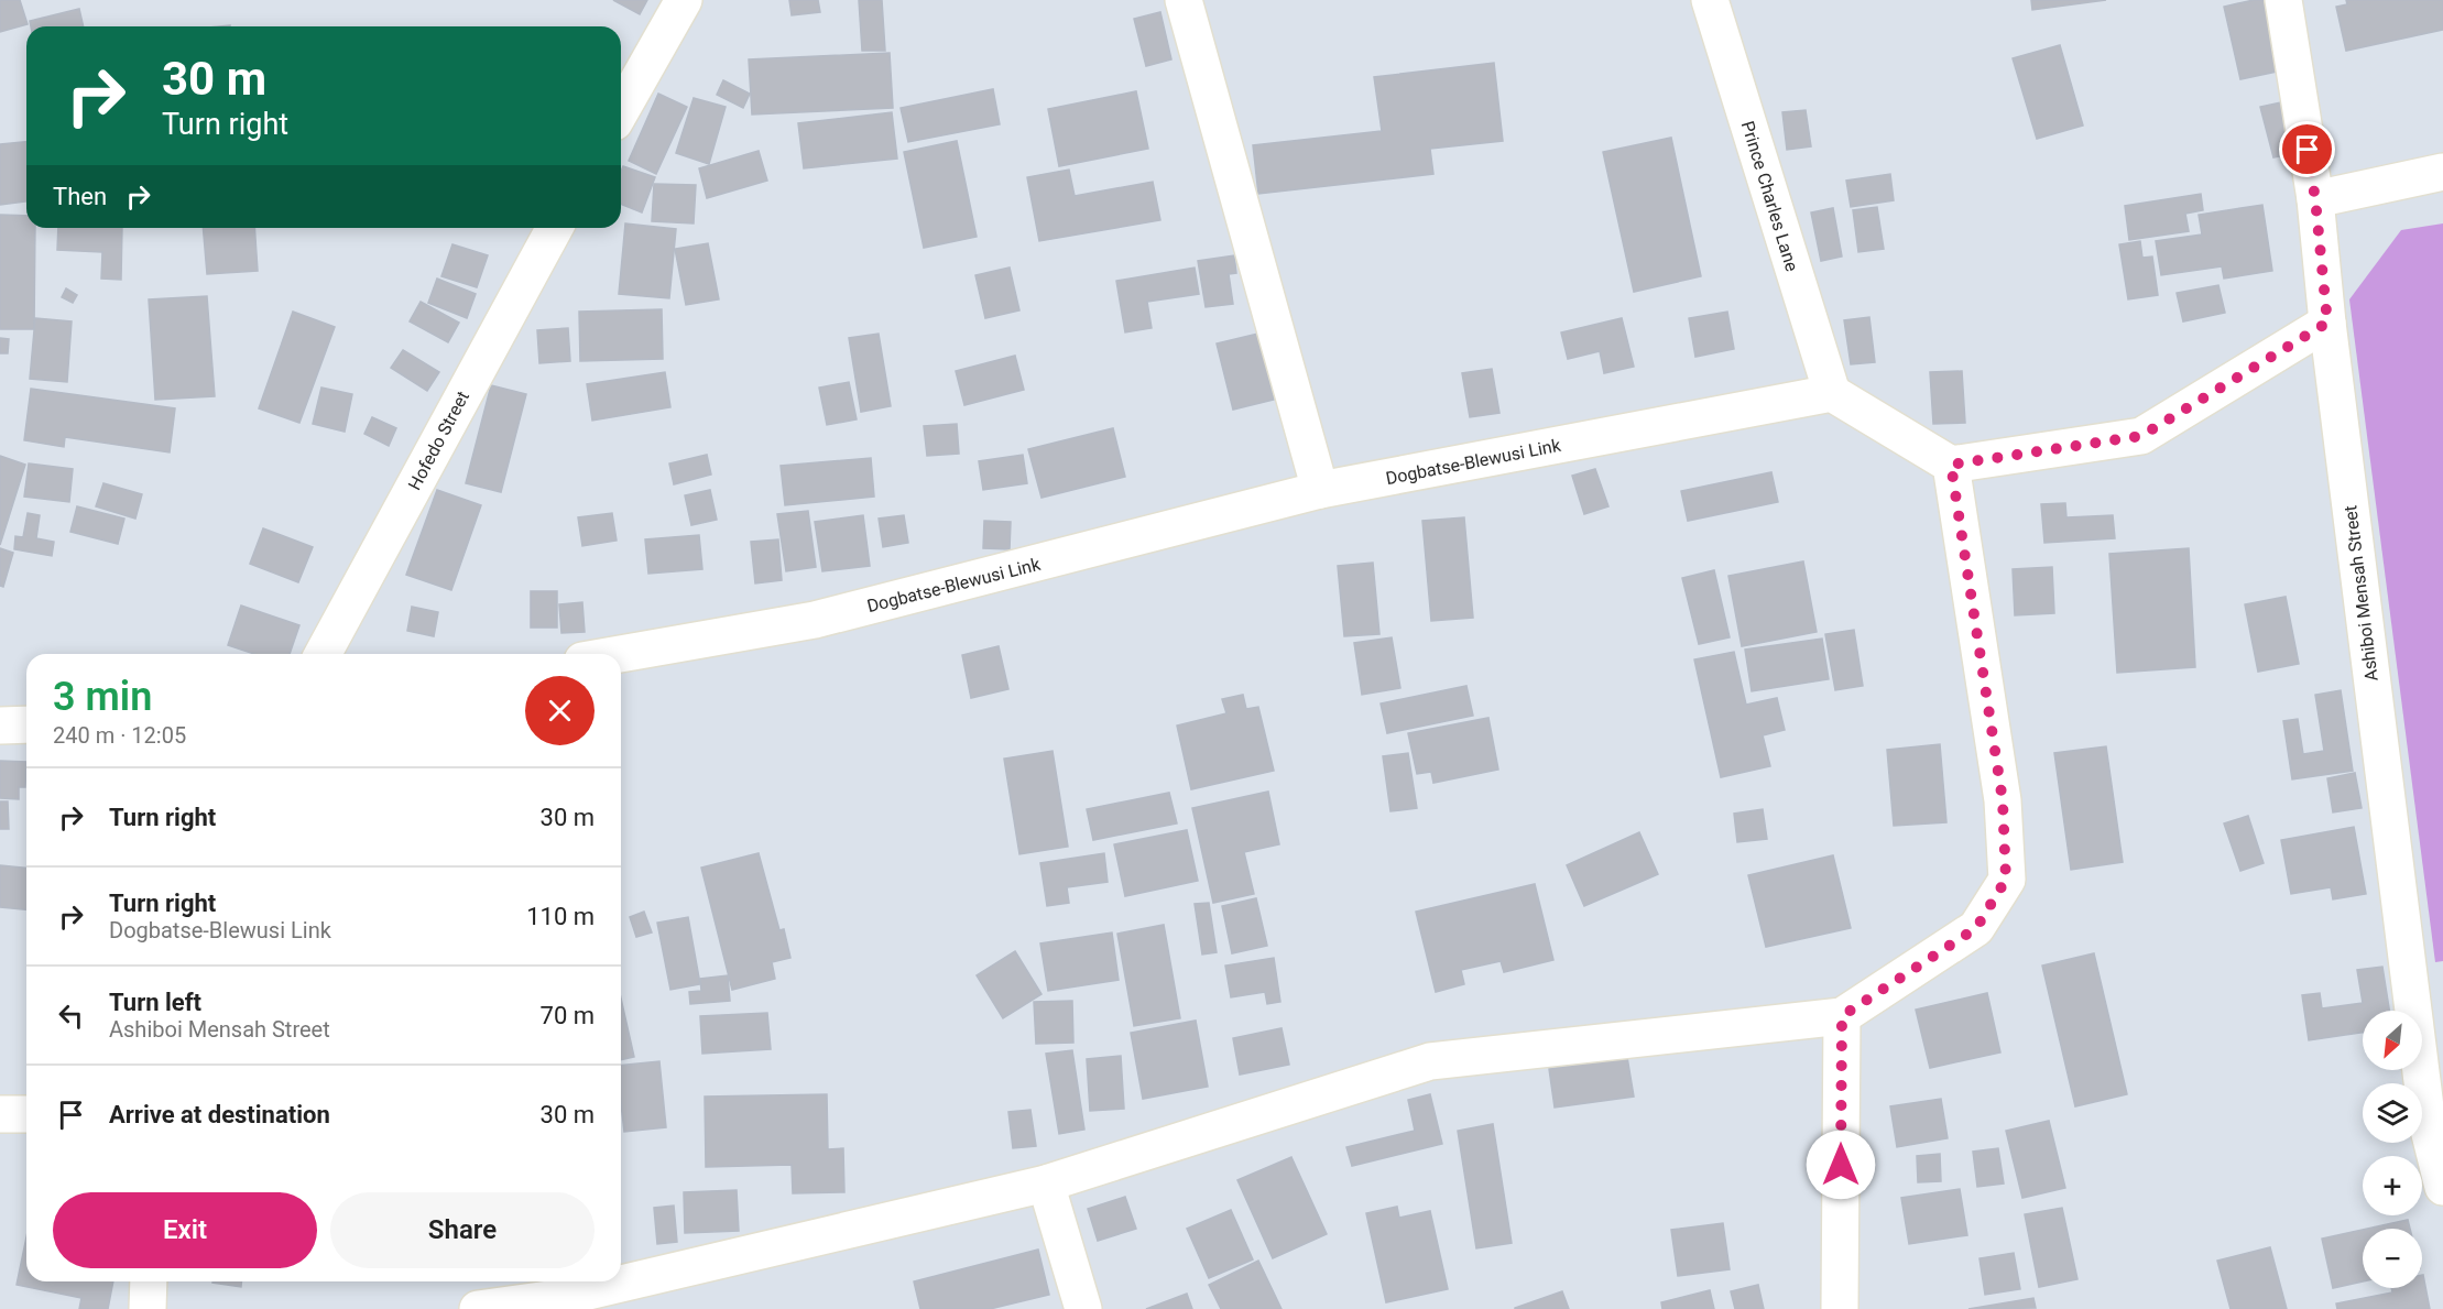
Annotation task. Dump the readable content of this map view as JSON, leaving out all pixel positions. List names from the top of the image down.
{
  "streets": {
    "street": [
      "Prince Charles Lane",
      "Hofedo Street",
      "Dogbatse-Blewusi Link",
      "Ashiboi Mensah Street"
    ]
  },
  "crossings": [
    ["Prince Charles Lane", "Dogbatse-Blewusi Link"]
  ],
  "north": "bottom left",
  "page": {
    "turn": ["30 m", "Turn right"],
    "then": "Then",
    "heading": ["3 min", "240 m · 12:05"],
    "list": [
      {
        "name": "Turn right",
        "value": "30 m"
      },
      {
        "name": "Turn right",
        "note": "Dogbatse-Blewusi Link",
        "value": "110 m"
      },
      {
        "name": "Turn left",
        "note": "Ashiboi Mensah Street",
        "value": "70 m"
      },
      {
        "name": "Arrive at destination",
        "value": "30 m"
      }
    ],
    "map_buttons": ["+", "−"],
    "buttons": ["Exit", "Share"]
  }
}
